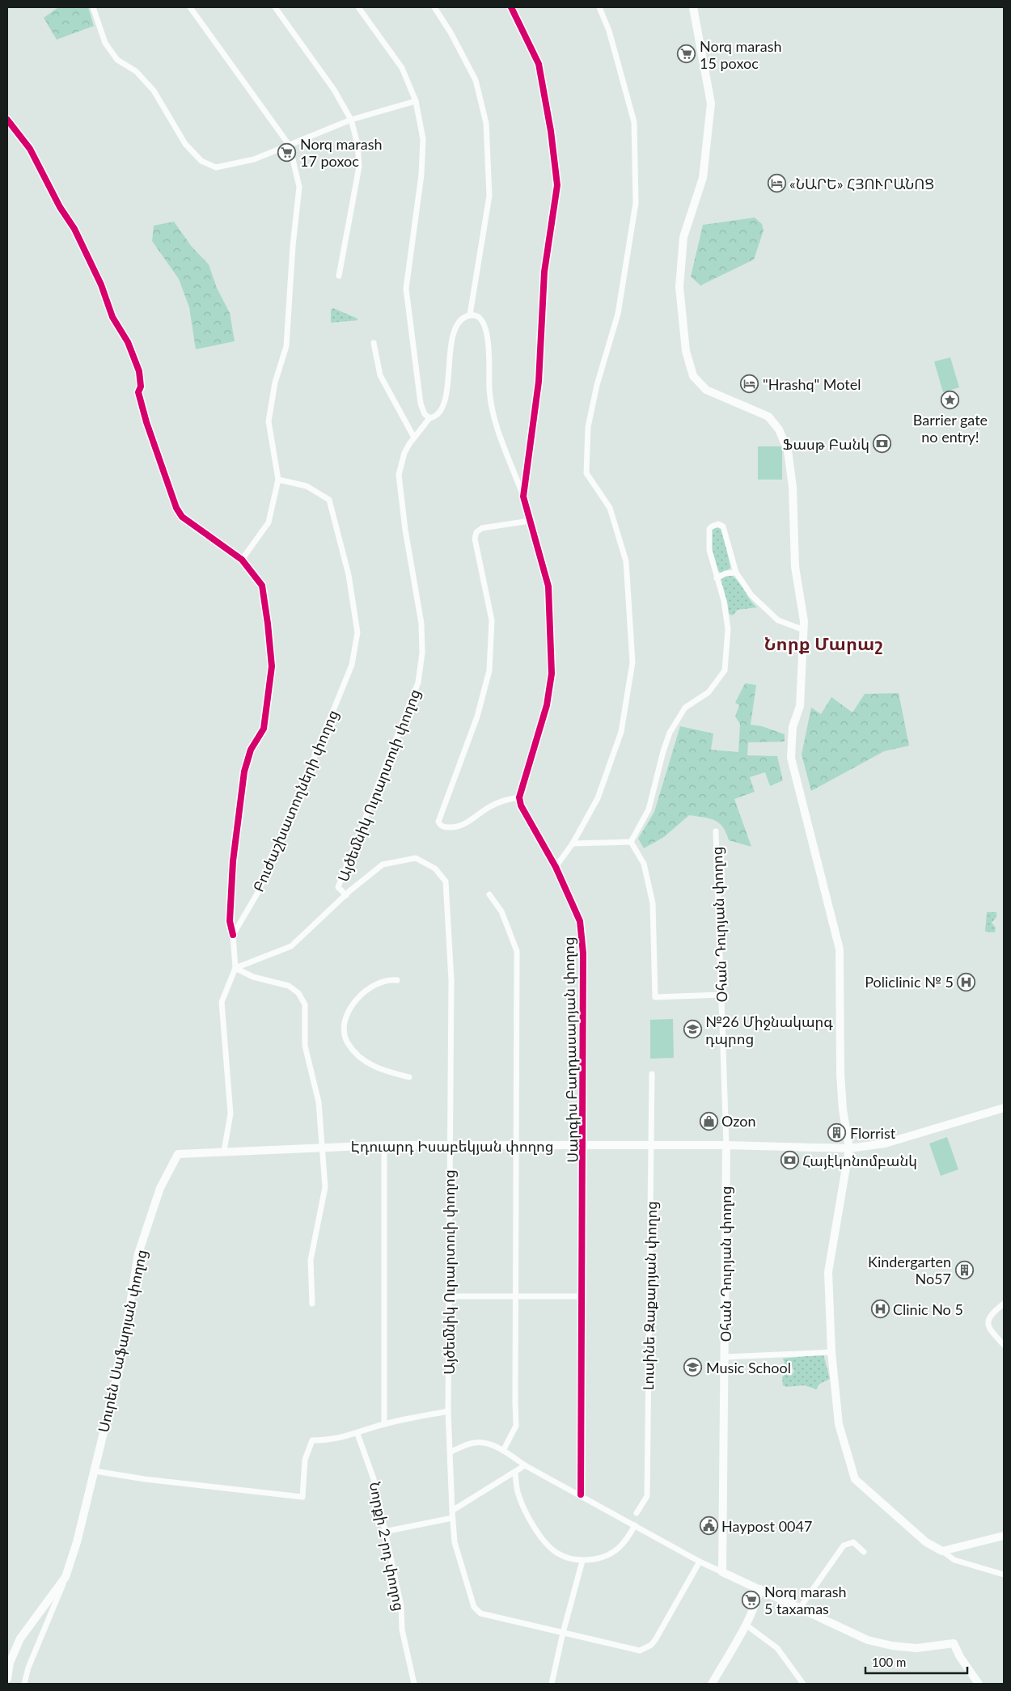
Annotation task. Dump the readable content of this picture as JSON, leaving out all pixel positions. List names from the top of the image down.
{
  "streets": {
    "main road": ["Օհան Դուրյան փողոց", "Էդուարդ Իսաբեկյան փողոց", "Սուրեն Սաֆարյան փողոց"],
    "street": [
      "Այծեմնիկ Ուրարտուի փողոց",
      "Բուժաշխատողների փողոց",
      "Սարգիս Բաղդասարյան փողոց",
      "Լուսինե Զաքարյան փողոց",
      "Նորքի 2-րդ փողոց"
    ]
  },
  "crossings": [
    ["Այծեմնիկ Ուրարտուի փողոց", "Էդուարդ Իսաբեկյան փողոց"],
    ["Օհան Դուրյան փողոց", "Էդուարդ Իսաբեկյան փողոց"],
    ["Սարգիս Բաղդասարյան փողոց", "Էդուարդ Իսաբեկյան փողոց"],
    ["Էդուարդ Իսաբեկյան փողոց", "Լուսինե Զաքարյան փողոց"],
    ["Էդուարդ Իսաբեկյան փողոց", "Սուրեն Սաֆարյան փողոց"]
  ],
  "districts": ["Նորք Մարաշ"],
  "places": {
    "supermarket": ["Norq marash 15 poxoc", "Norq marash 17 poxoc", "Norq marash 5 taxamas"],
    "hotel": ["«ՆԱՐԵ» ՀՅՈՒՐԱՆՈՑ", "\"Hrashq\" Motel"],
    "place": ["Barrier gate no entry!"],
    "bank": ["Ֆասթ Բանկ", "Հայէկոնոմբանկ"],
    "hospital": ["Policlinic № 5", "Clinic No 5"],
    "school or university": ["№26 Միջնակարգ դպրոց", "Music School"],
    "shop": ["Ozon"],
    "building": ["Florrist", "Kindergarten No57"],
    "public building": ["Haypost 0047"]
  },
  "scale_bar": "100 m"
}
